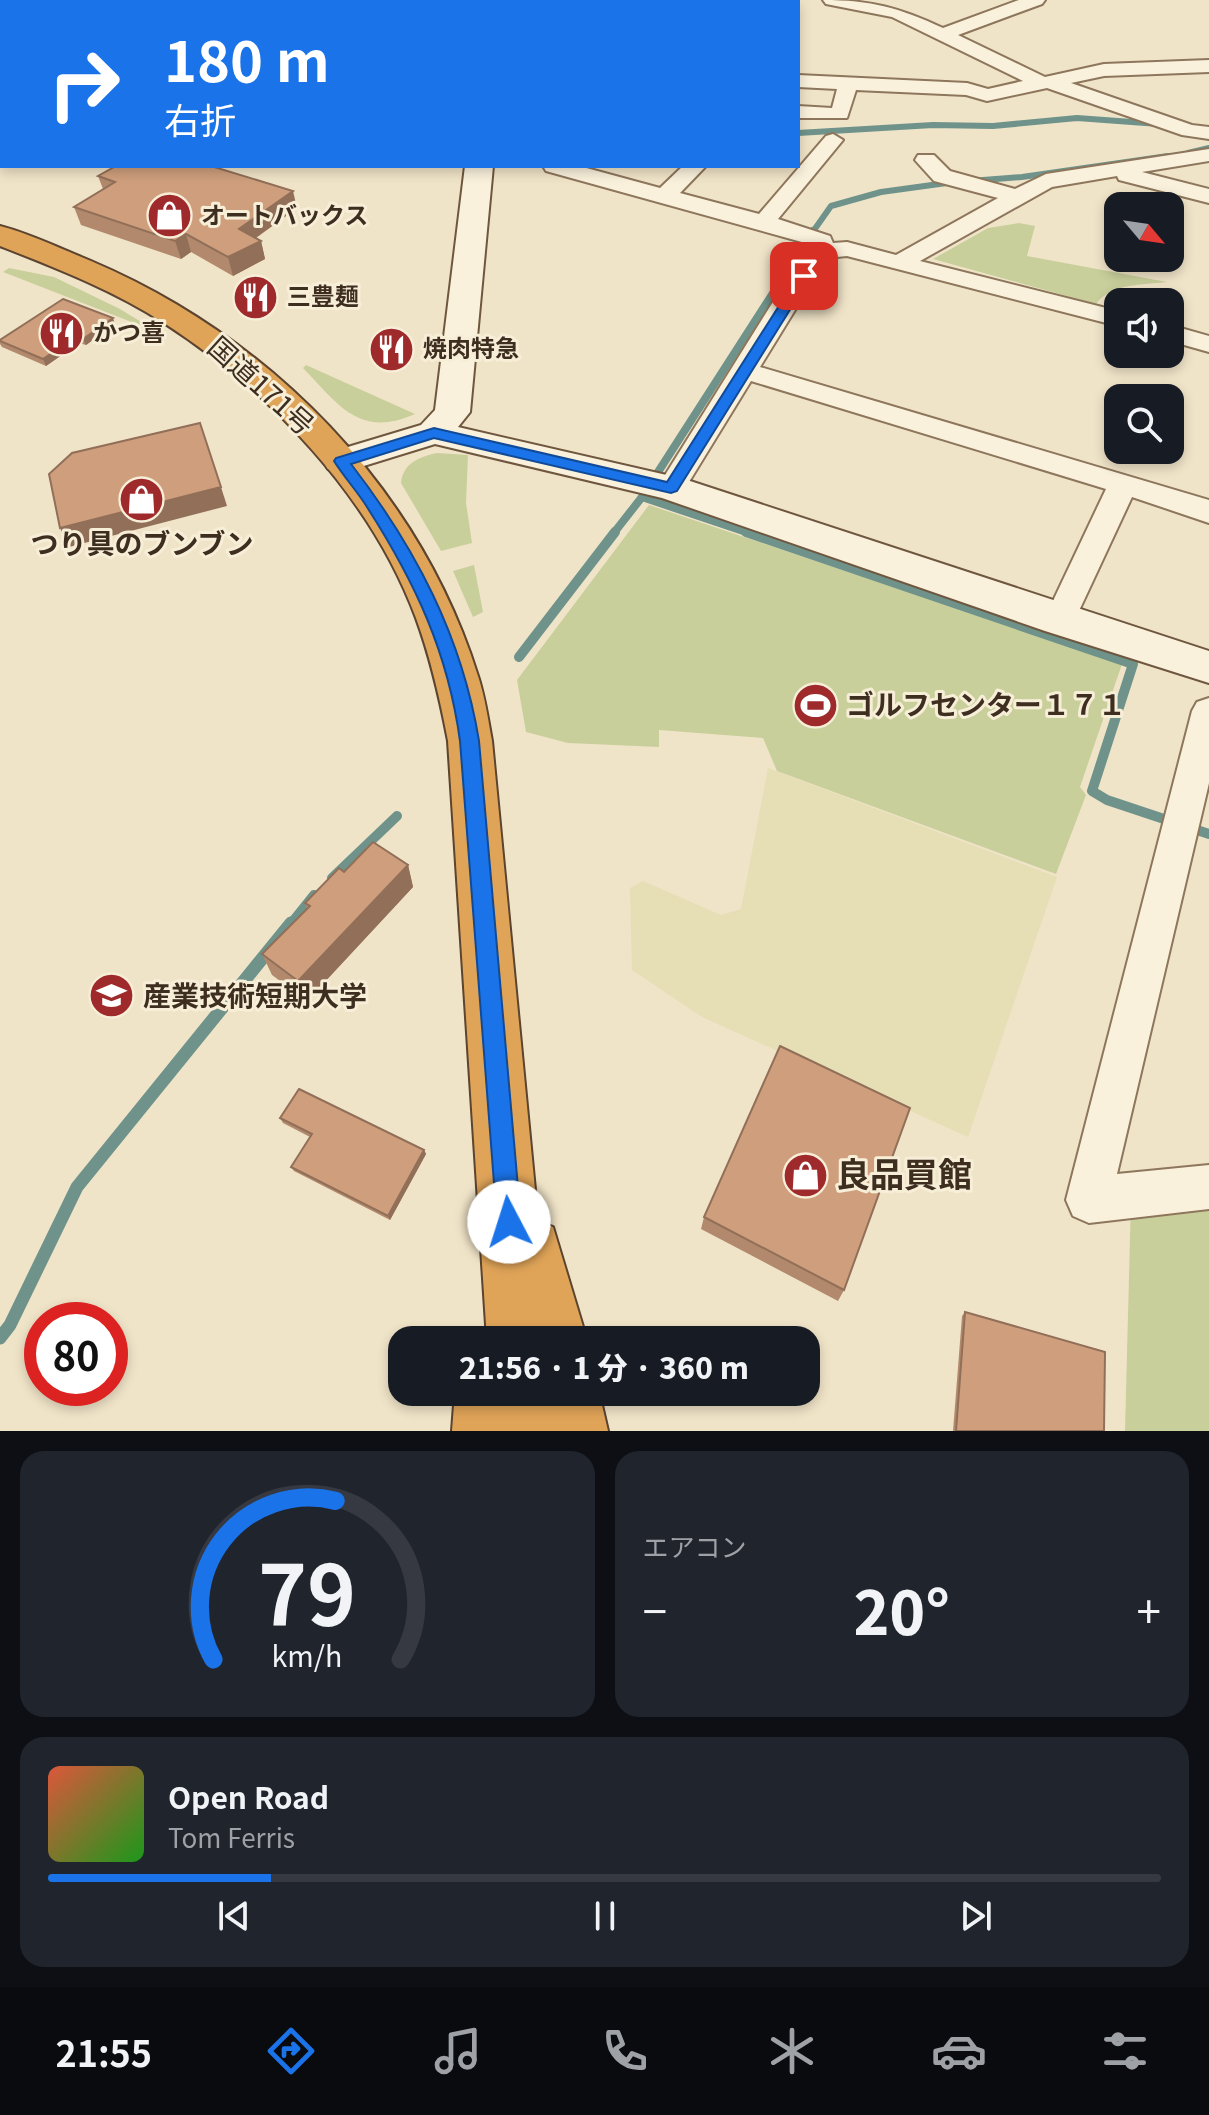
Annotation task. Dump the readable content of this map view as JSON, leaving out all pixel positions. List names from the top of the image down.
{
  "streets": {
    "highway": ["国道171号"]
  },
  "places": {
    "shop": ["オートバックス", "つり具のブンブン", "良品買館"],
    "restaurant": ["三豊麺", "かつ喜", "焼肉特急"],
    "sports": ["ゴルフセンター１７１"],
    "school or university": ["産業技術短期大学"]
  },
  "north": "bottom right",
  "page": {
    "turn": ["180 m", "右折"],
    "limit": "80",
    "trip": "21:56 · 1 分 · 360 m",
    "tile": "エアコン",
    "heat": ["−", "20°", "+"],
    "song": ["Open Road", "Tom Ferris"],
    "tabs": "21:55",
    "gauge": ["79", "km/h"]
  }
}
